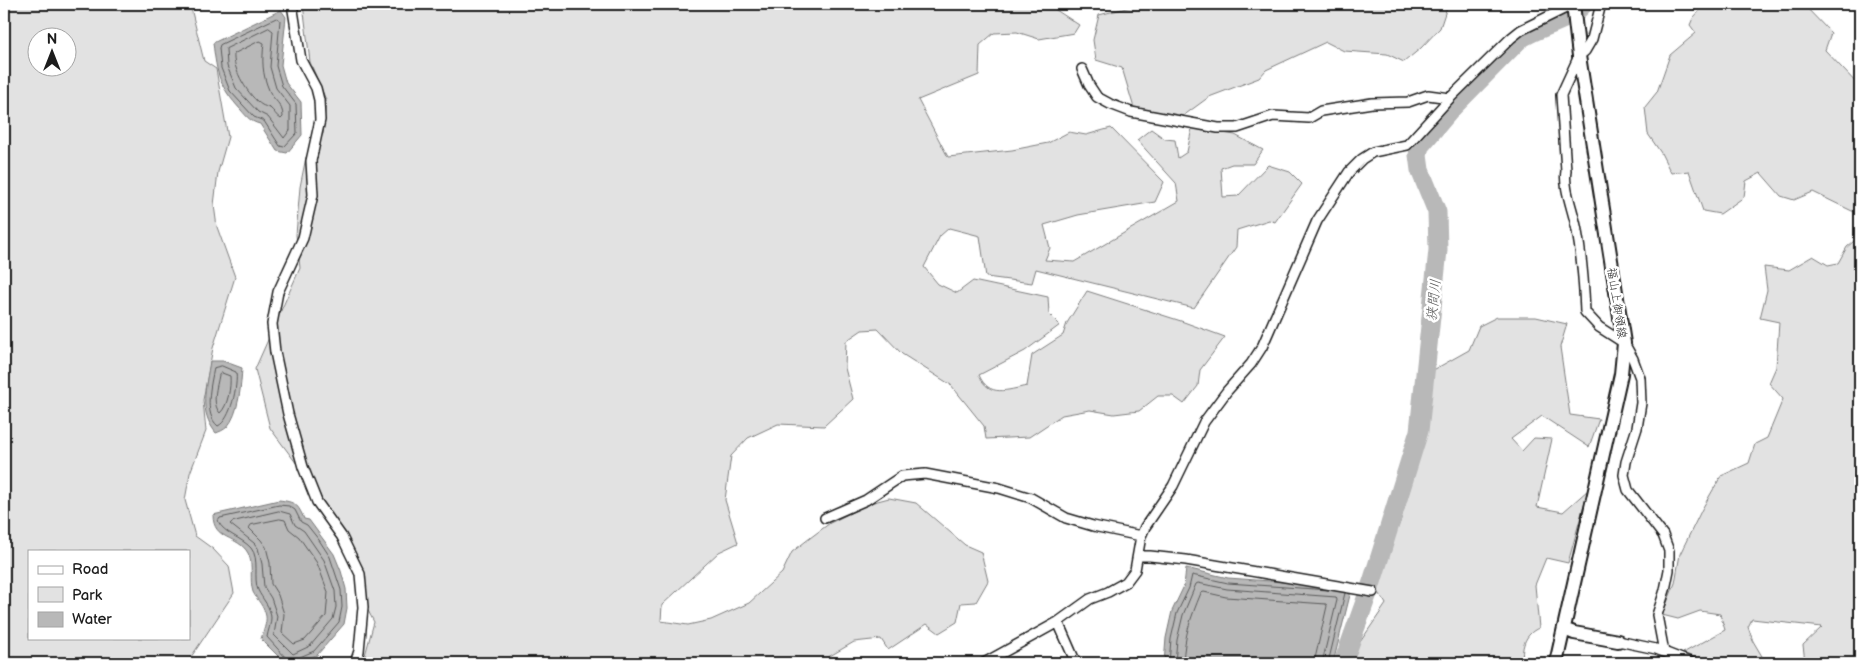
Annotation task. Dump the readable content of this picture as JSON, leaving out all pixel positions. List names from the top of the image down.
{
  "streets": {
    "main road": ["福山上御領線"]
  },
  "water": ["狭間川"],
  "legend": ["Road", "Park", "Water"],
  "north": "top"
}
